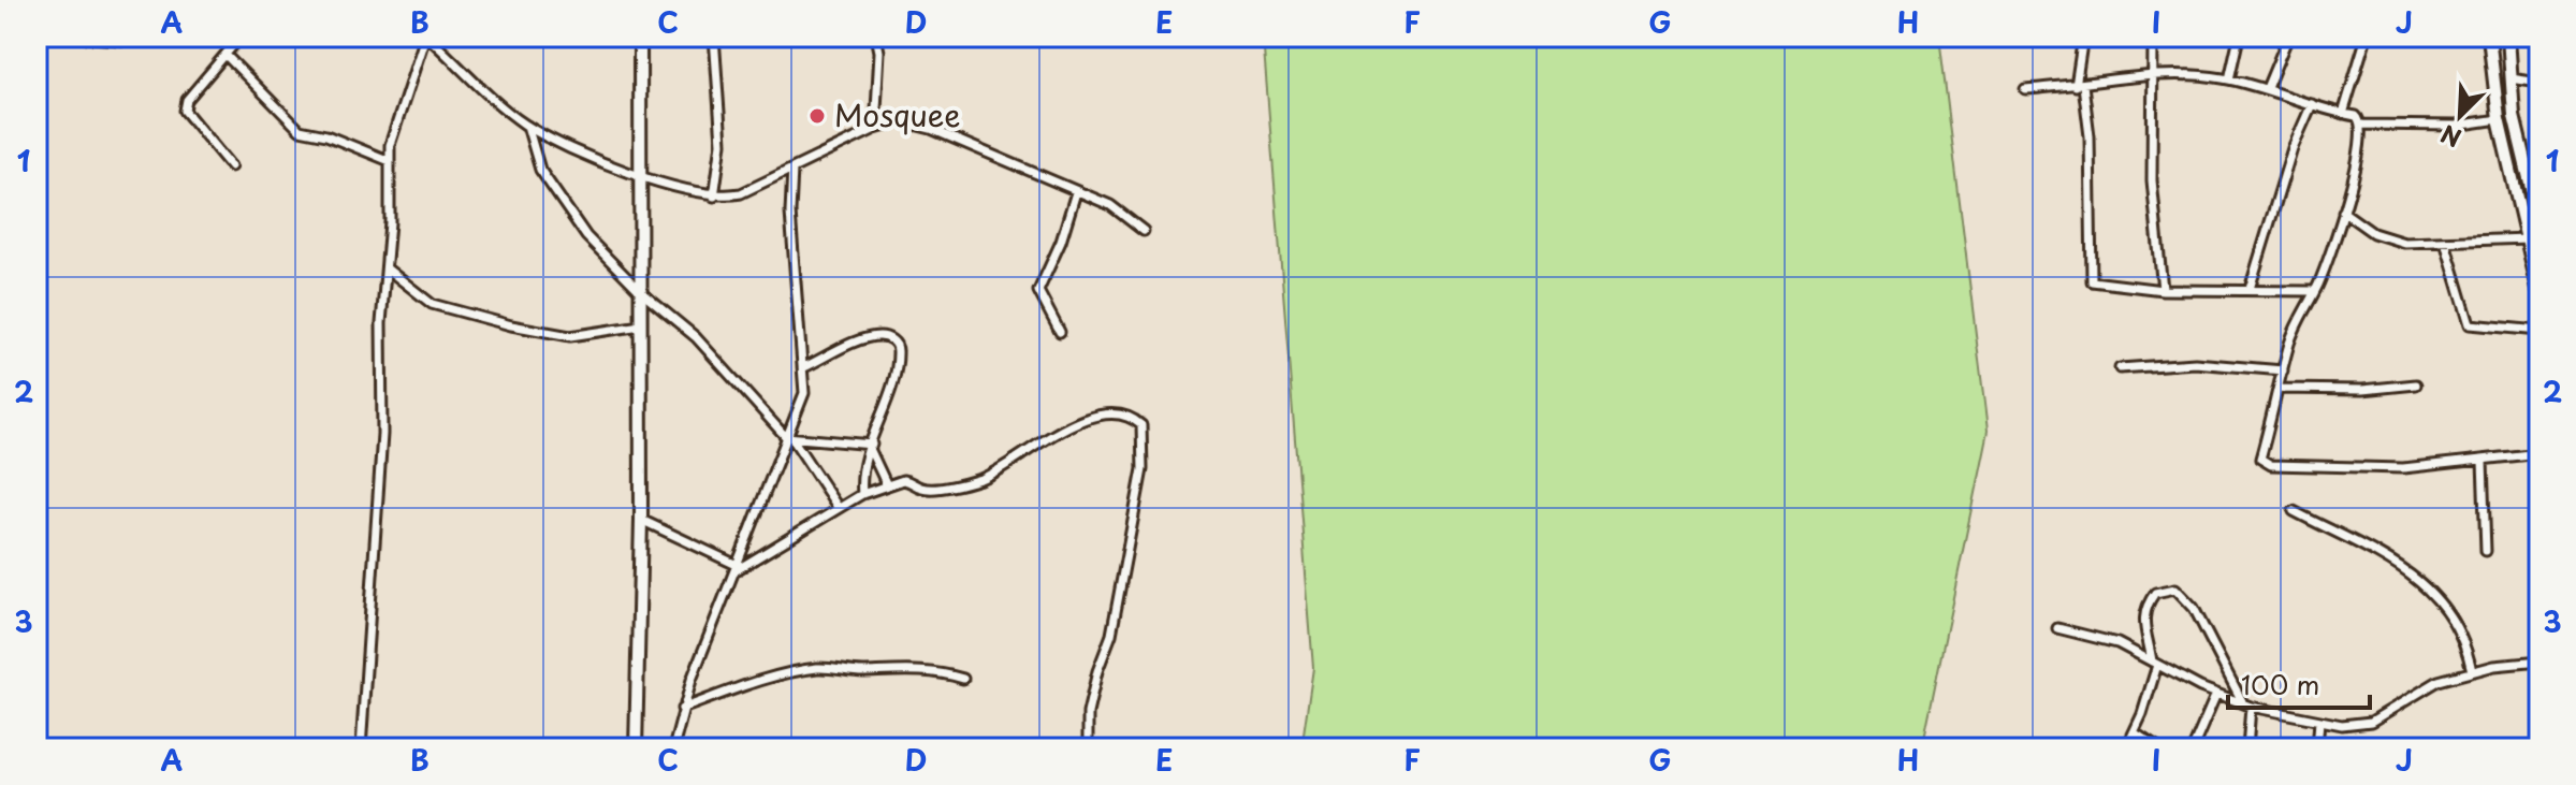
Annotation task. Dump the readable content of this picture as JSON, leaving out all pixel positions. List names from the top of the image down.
{
  "places": ["Mosquee"],
  "scale_bar": "100 m",
  "north": "bottom left",
  "grid": {
    "columns": [
      "A",
      "B",
      "C",
      "D",
      "E",
      "F",
      "G",
      "H",
      "I",
      "J"
    ],
    "rows": ["1", "2", "3"]
  }
}
